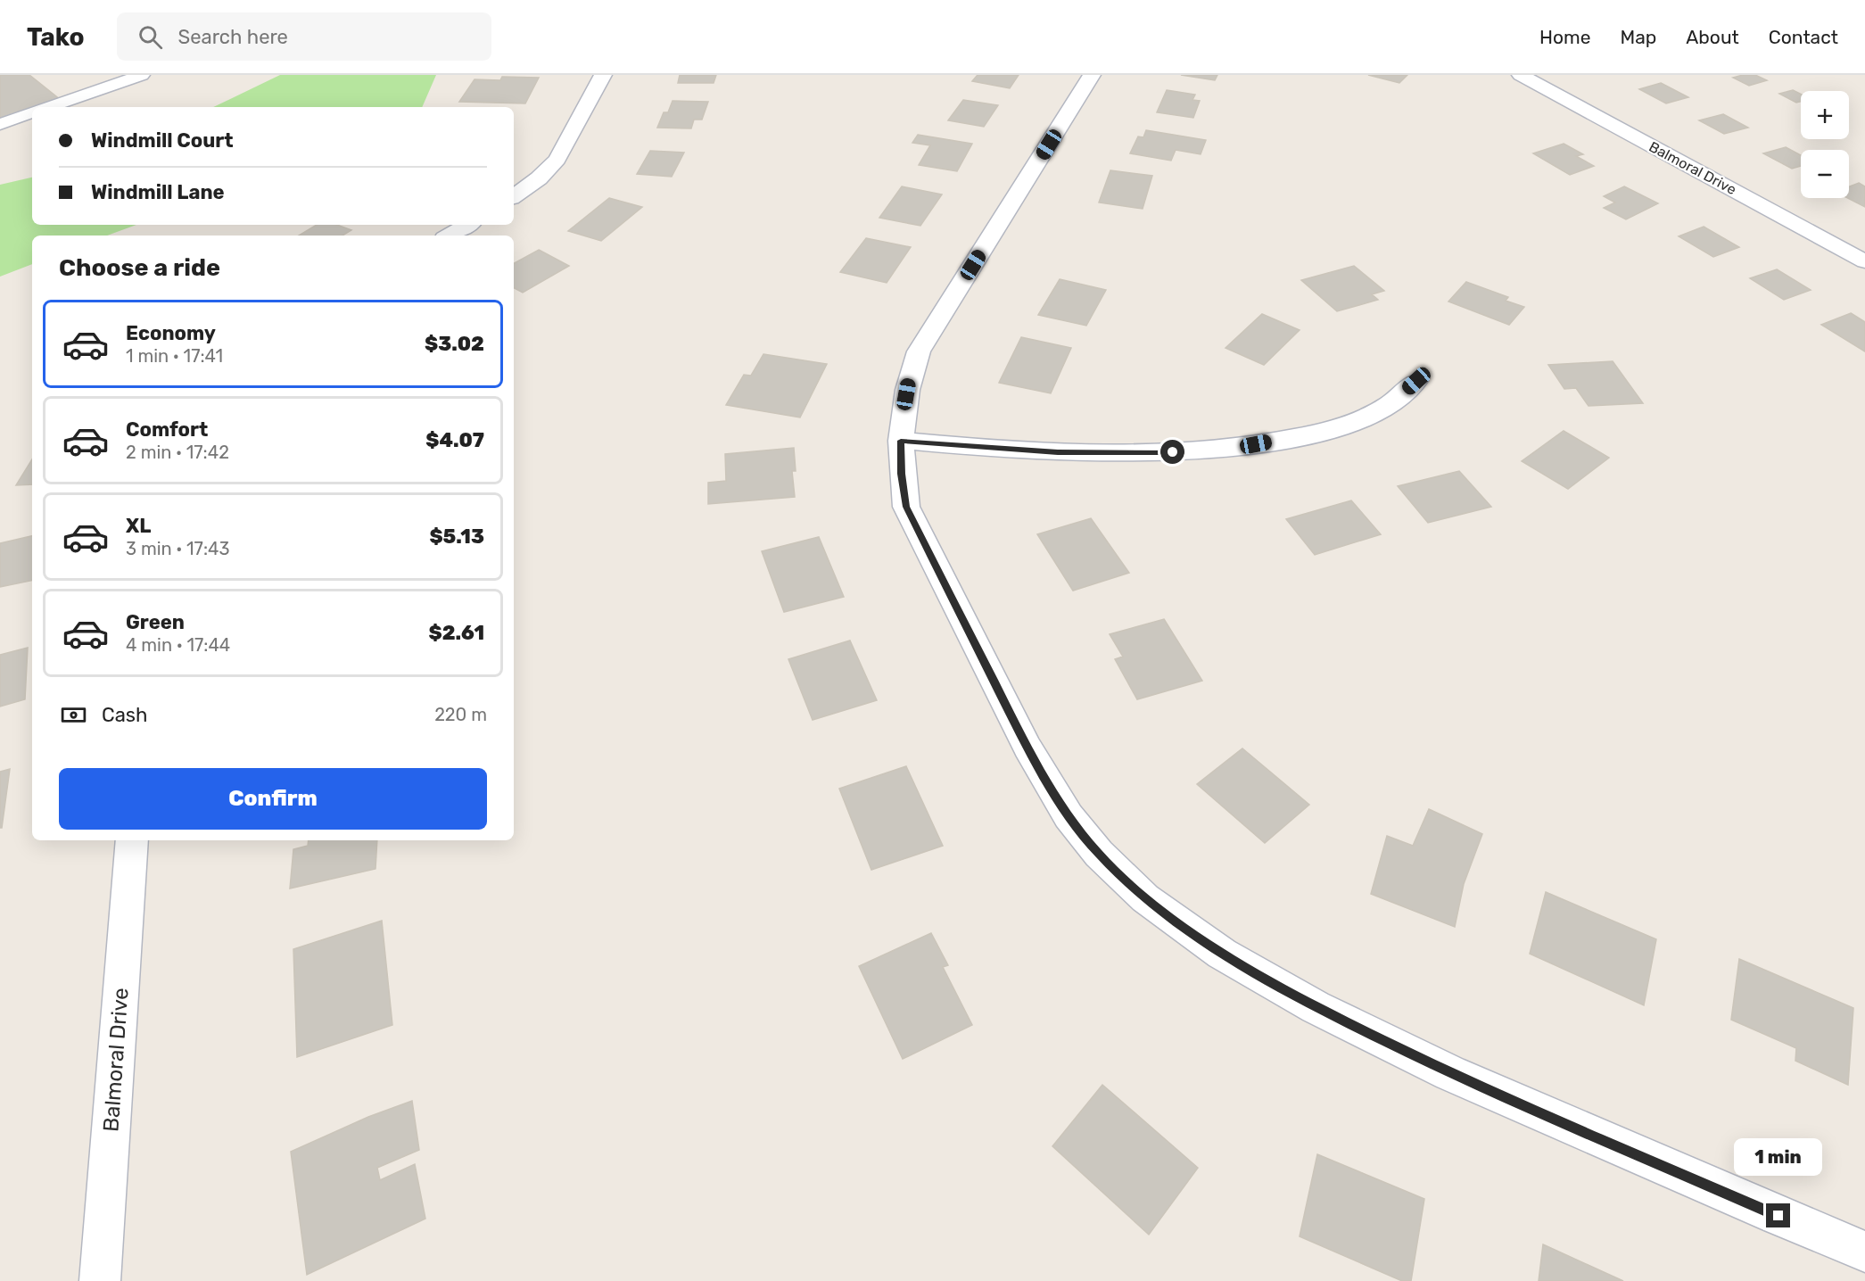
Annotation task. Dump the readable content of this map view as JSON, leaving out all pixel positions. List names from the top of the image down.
{
  "streets": {
    "street": ["Balmoral Drive"]
  },
  "page": {
    "header": "Tako",
    "search": "Search here",
    "nav": [
      "Home",
      "Map",
      "About",
      "Contact"
    ],
    "map_buttons": ["+", "−"],
    "banner": ["Windmill Court", "Windmill Lane"],
    "heading": "Choose a ride",
    "list": [
      {
        "name": "Economy",
        "note": "1 min · 17:41",
        "value": "$3.02"
      },
      {
        "name": "Comfort",
        "note": "2 min · 17:42",
        "value": "$4.07"
      },
      {
        "name": "XL",
        "note": "3 min · 17:43",
        "value": "$5.13"
      },
      {
        "name": "Green",
        "note": "4 min · 17:44",
        "value": "$2.61"
      }
    ],
    "pay": ["Cash", "220 m"],
    "buttons": "Confirm",
    "bubble": "1 min"
  }
}
